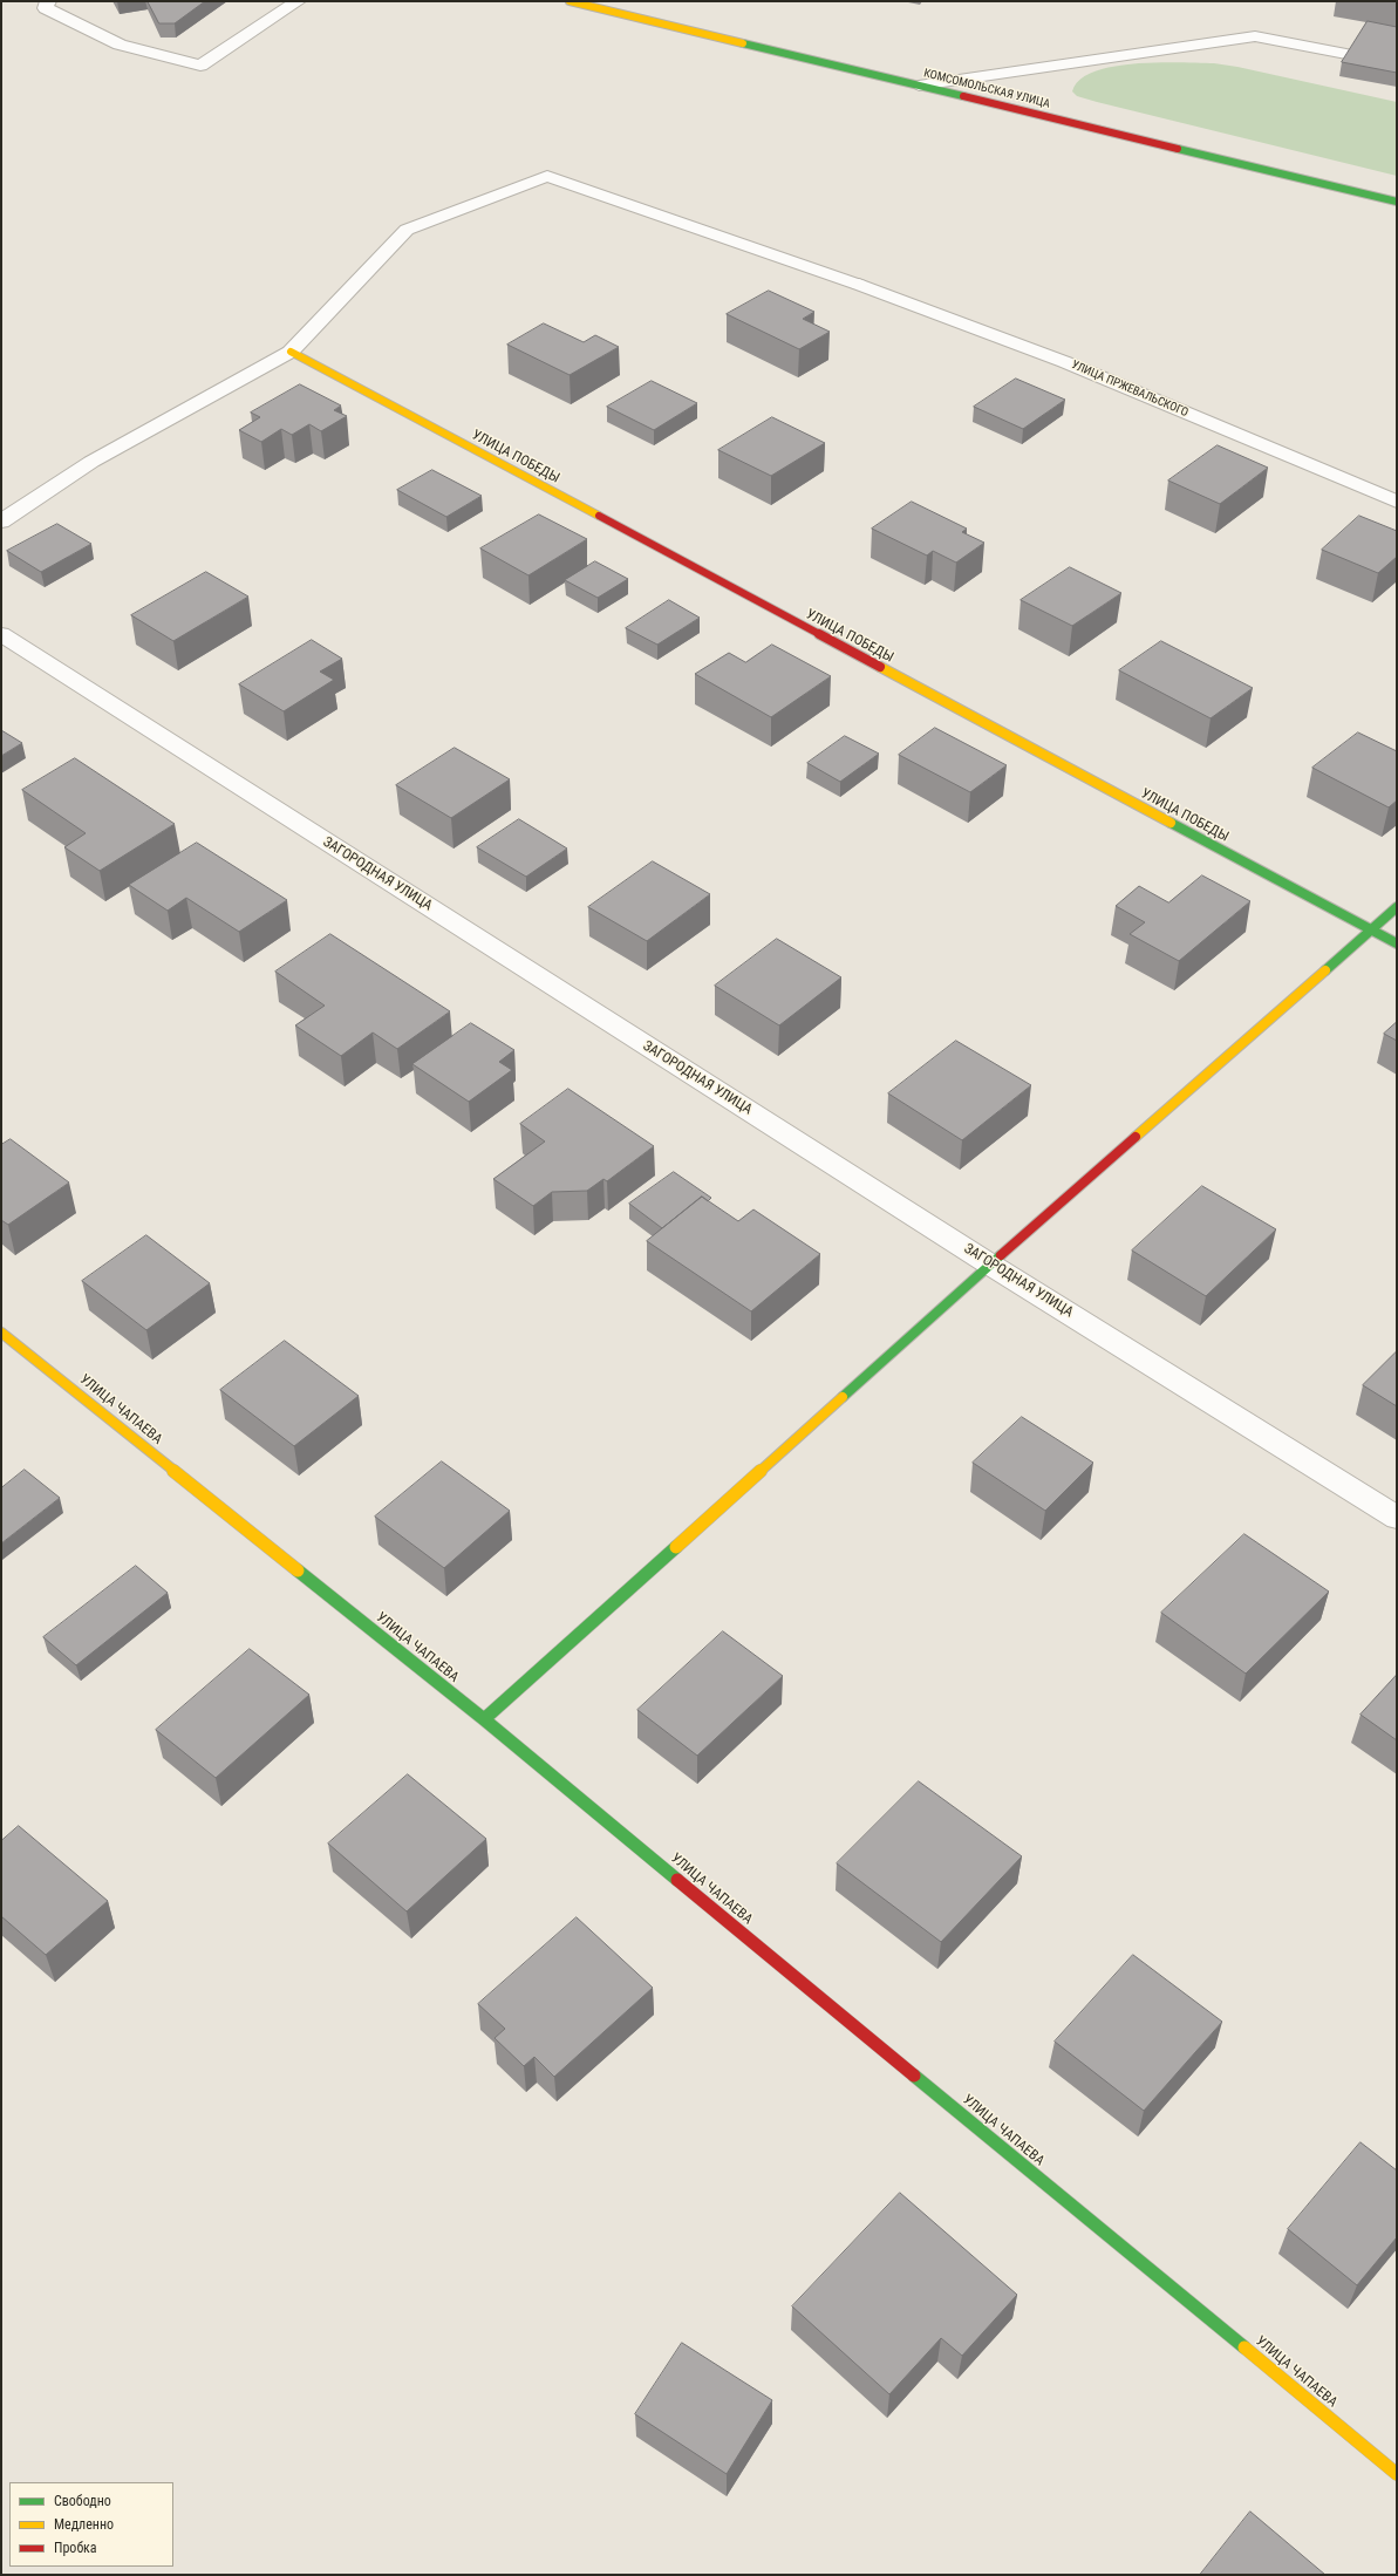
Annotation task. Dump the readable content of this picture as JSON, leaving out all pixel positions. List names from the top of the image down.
{
  "streets": {
    "street": [
      "КОМСОМОЛЬСКАЯ УЛИЦА",
      "УЛИЦА ПРЖЕВАЛЬСКОГО",
      "УЛИЦА ПОБЕДЫ",
      "ЗАГОРОДНАЯ УЛИЦА",
      "УЛИЦА ЧАПАЕВА"
    ]
  },
  "crossings": [
    ["УЛИЦА ПРЖЕВАЛЬСКОГО", "УЛИЦА ПОБЕДЫ"]
  ],
  "legend": ["Свободно", "Медленно", "Пробка"]
}
